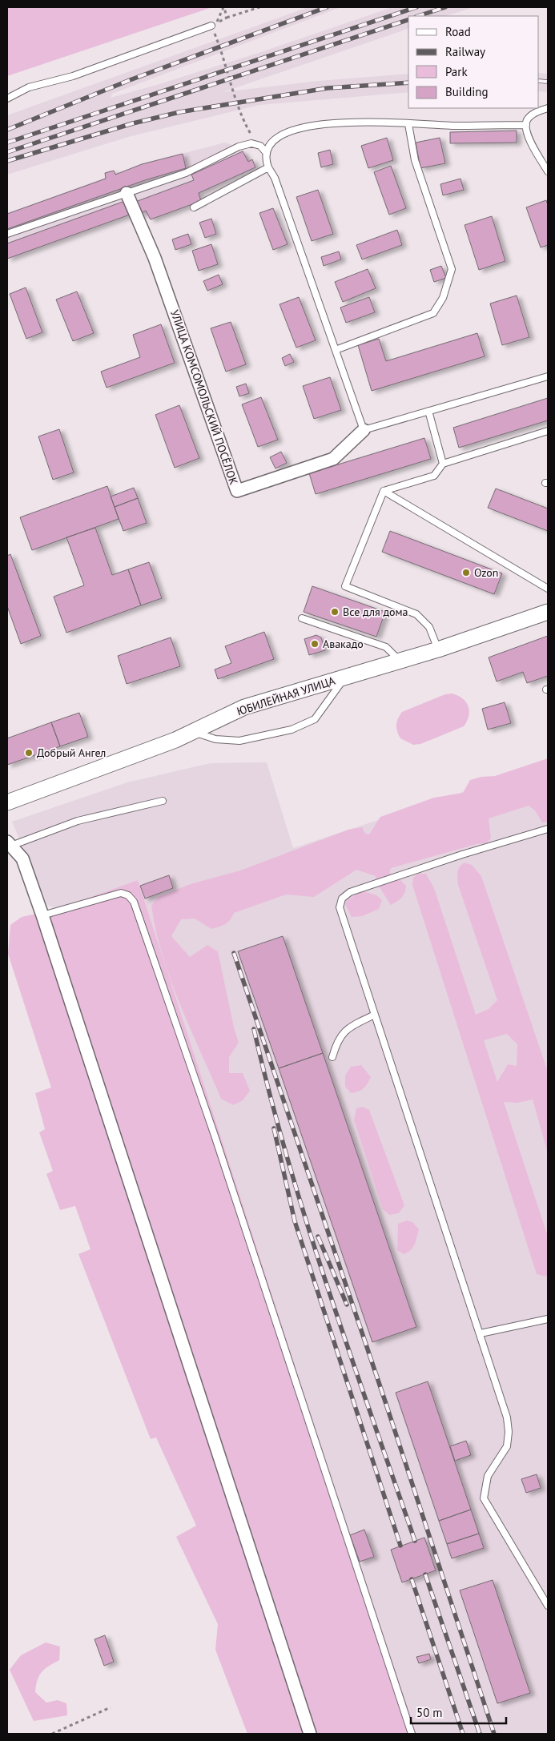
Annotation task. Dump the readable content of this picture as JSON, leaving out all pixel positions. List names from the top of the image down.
{
  "streets": {
    "street": ["УЛИЦА КОМСОМОЛЬСКИЙ ПОСЁЛОК", "ЮБИЛЕЙНАЯ УЛИЦА"]
  },
  "places": [
    "Ozon",
    "Все для дома",
    "Авакадо",
    "Добрый Ангел"
  ],
  "legend": [
    "Road",
    "Railway",
    "Park",
    "Building"
  ],
  "scale_bar": "50 m"
}
